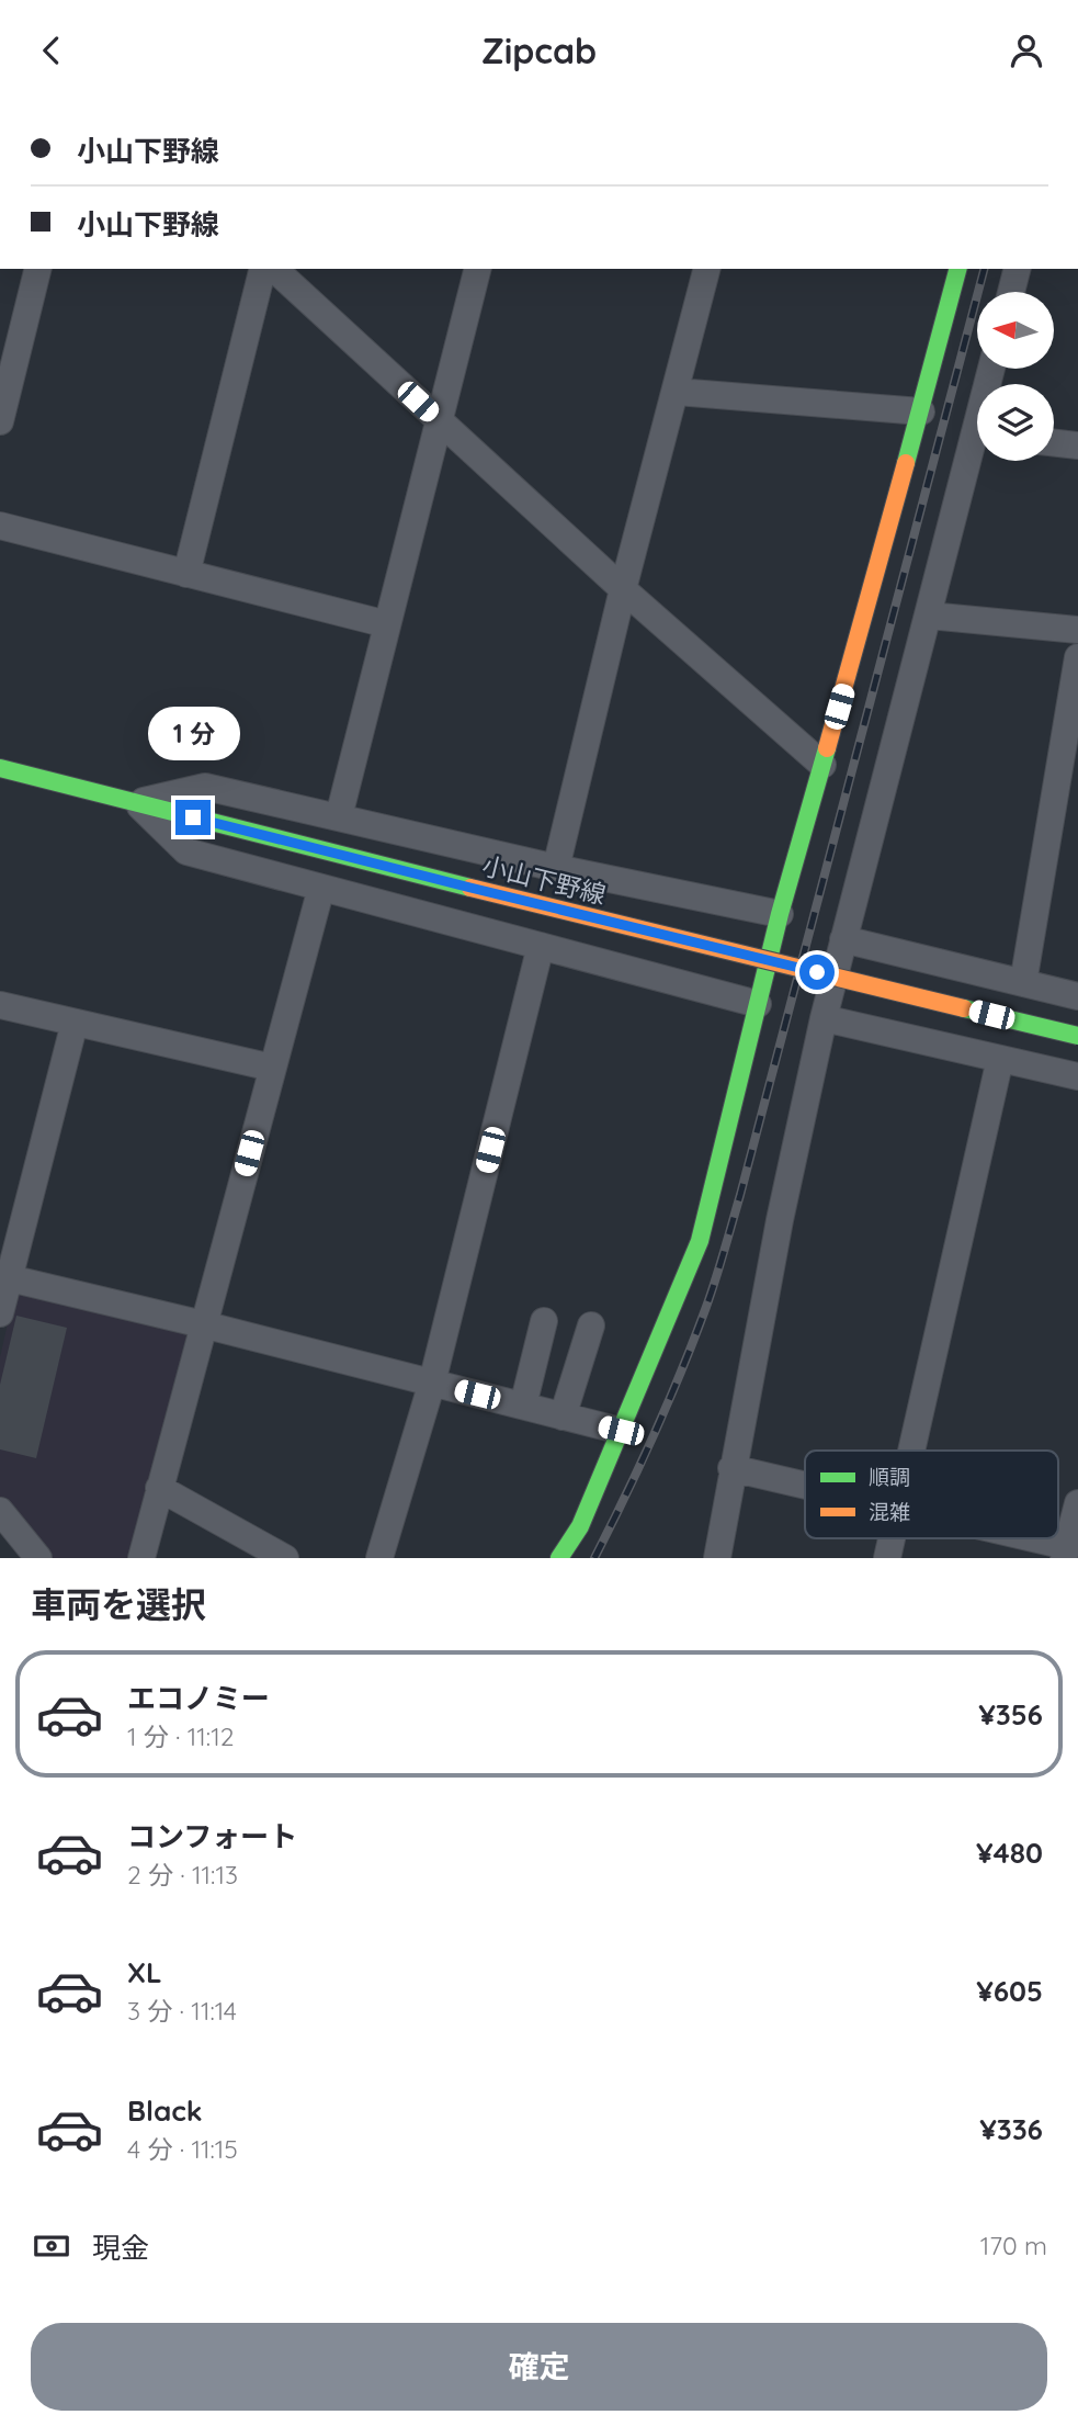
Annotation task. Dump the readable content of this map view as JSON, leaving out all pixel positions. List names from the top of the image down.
{
  "streets": {
    "street": ["小山下野線"]
  },
  "legend": ["順調", "混雑"],
  "north": "left",
  "page": {
    "header": "Zipcab",
    "banner": ["小山下野線", "小山下野線"],
    "bubble": "1 分",
    "heading": "車両を選択",
    "list": [
      {
        "name": "エコノミー",
        "note": "1 分 · 11:12",
        "value": "¥356"
      },
      {
        "name": "コンフォート",
        "note": "2 分 · 11:13",
        "value": "¥480"
      },
      {
        "name": "XL",
        "note": "3 分 · 11:14",
        "value": "¥605"
      },
      {
        "name": "Black",
        "note": "4 分 · 11:15",
        "value": "¥336"
      }
    ],
    "pay": ["現金", "170 m"],
    "buttons": "確定"
  }
}
